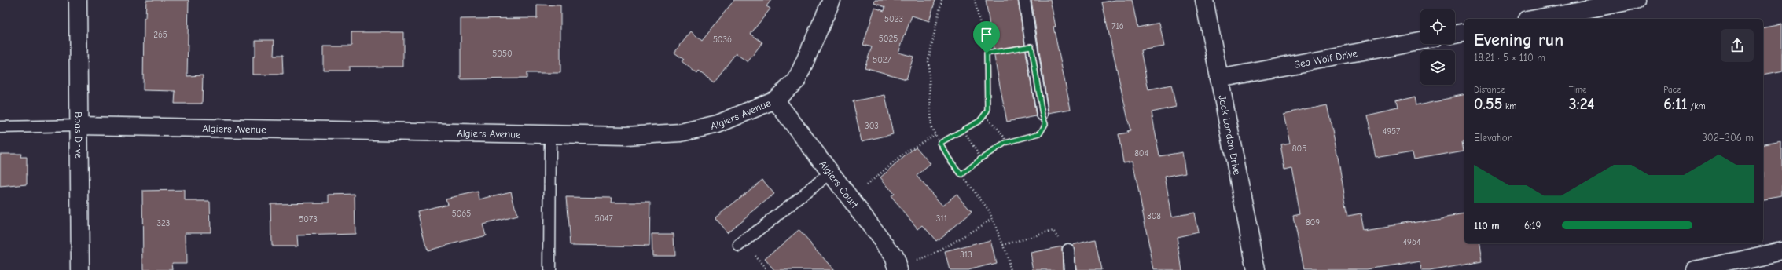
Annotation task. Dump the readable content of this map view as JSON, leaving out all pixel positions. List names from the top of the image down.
{
  "streets": {
    "street": [
      "Sea Wolf Drive",
      "Algiers Avenue",
      "Boas Drive",
      "Jack London Drive",
      "Algiers Court"
    ]
  },
  "crossings": [
    ["Sea Wolf Drive", "Jack London Drive"],
    ["Algiers Avenue", "Boas Drive"],
    ["Algiers Avenue", "Algiers Court"]
  ],
  "house_numbers": [
    "5023",
    "716",
    "265",
    "5025",
    "5036",
    "5050",
    "5027",
    "303",
    "4957",
    "805",
    "804",
    "5065",
    "808",
    "5047",
    "311",
    "5073",
    "809",
    "323",
    "4964",
    "313"
  ],
  "page": {
    "heading": ["Evening run", "18:21 · 5 × 110 m"],
    "stats": [
      ["Distance", "0.55 km"],
      ["Time", "3:24"],
      ["Pace", "6:11 /km"]
    ],
    "chart": ["Elevation", "302–306 m"],
    "list": [
      {
        "name": "110 m",
        "note": "6:19"
      }
    ]
  }
}
